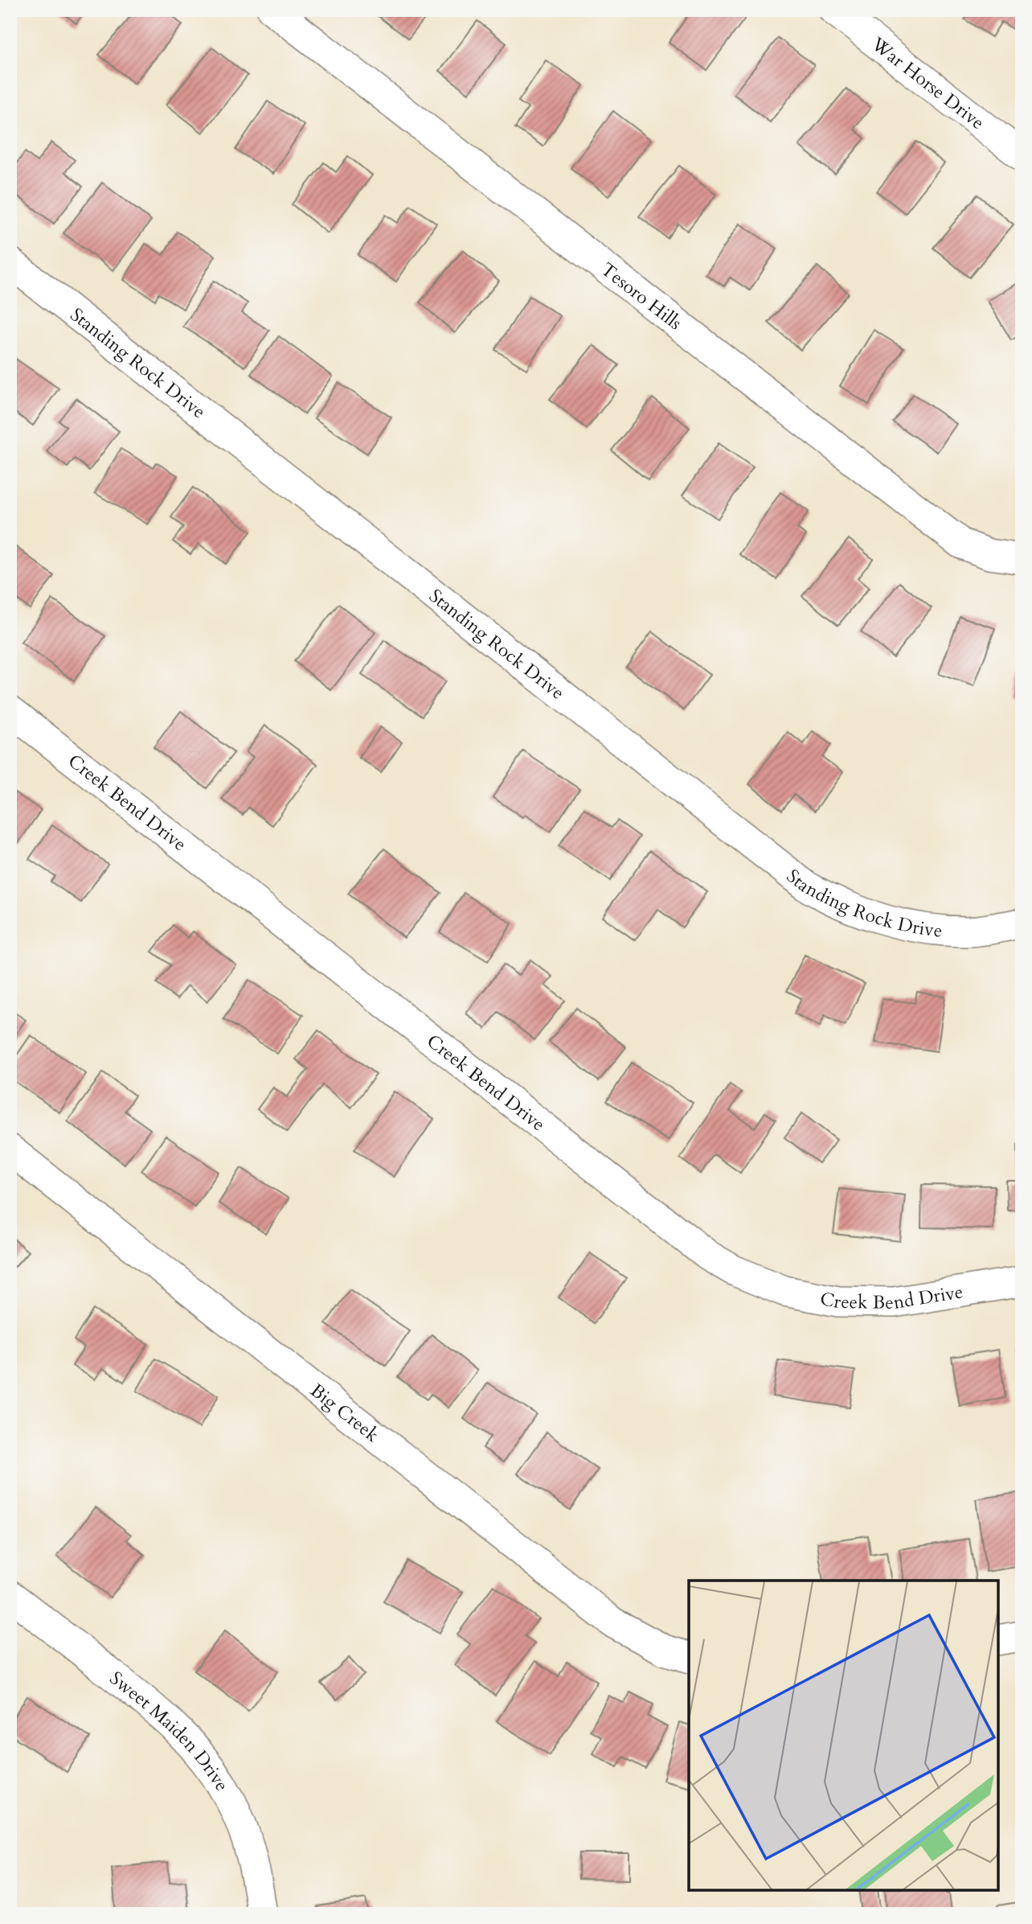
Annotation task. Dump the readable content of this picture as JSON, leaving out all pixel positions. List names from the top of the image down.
{
  "streets": {
    "street": [
      "War Horse Drive",
      "Tesoro Hills",
      "Standing Rock Drive",
      "Creek Bend Drive",
      "Big Creek",
      "Sweet Maiden Drive"
    ]
  }
}
